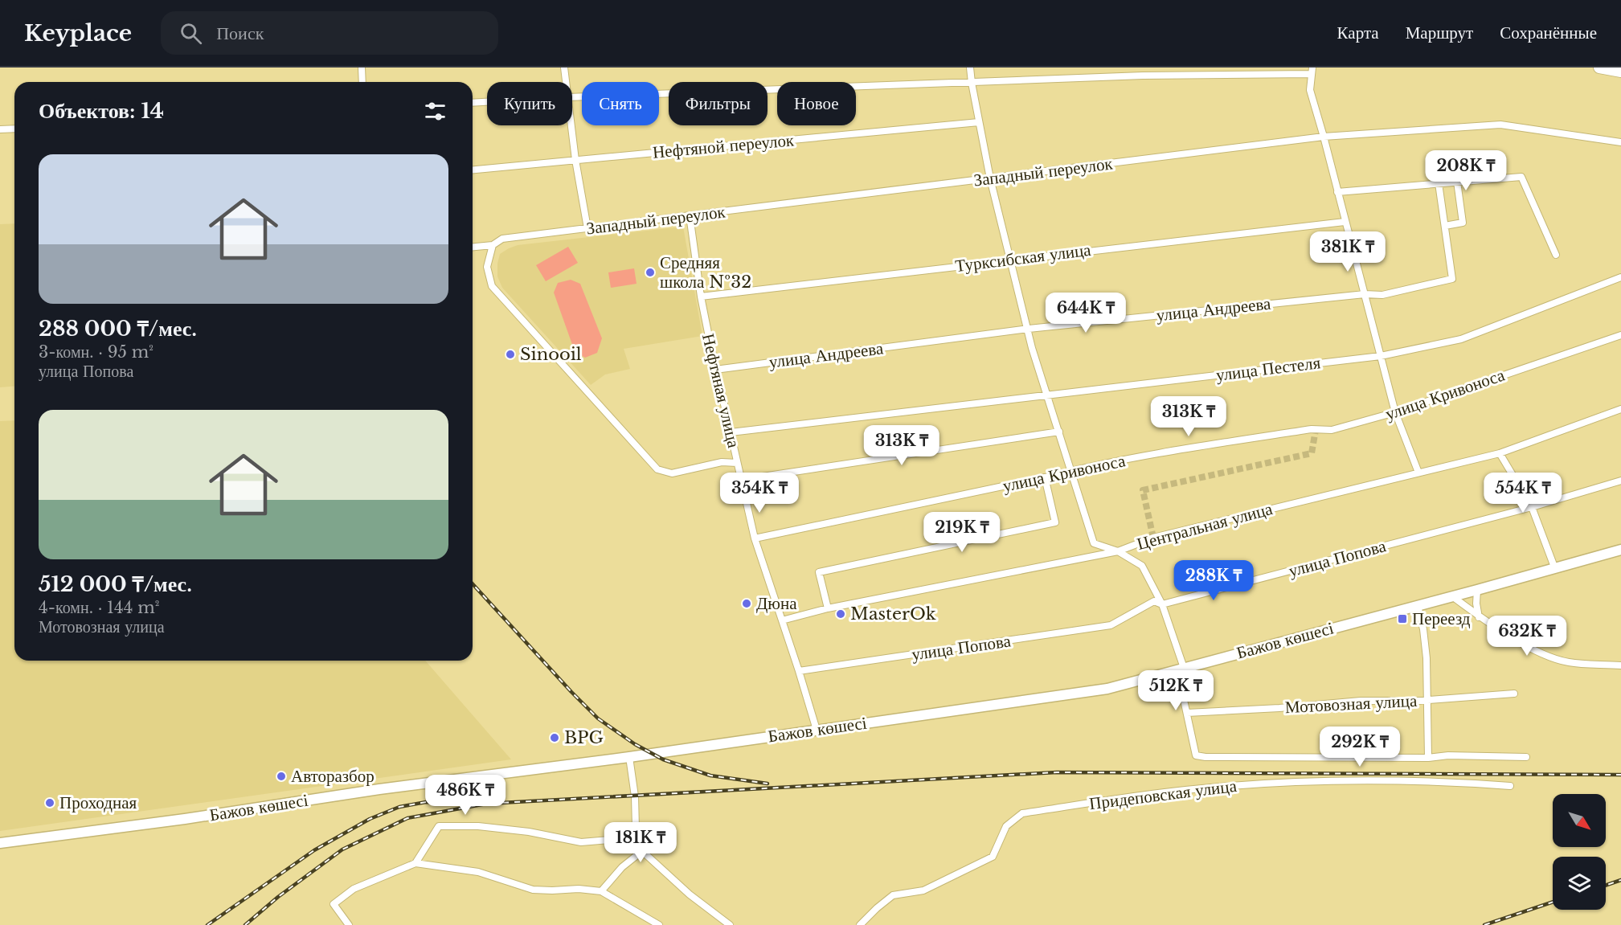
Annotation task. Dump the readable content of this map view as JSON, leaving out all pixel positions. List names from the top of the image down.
{
  "streets": {
    "main road": ["Бажов көшесі"],
    "street": [
      "Нефтяной переулок",
      "Западный переулок",
      "Турксибская улица",
      "улица Андреева",
      "улица Пестеля",
      "Нефтяная улица",
      "улица Кривоноса",
      "Центральная улица",
      "улица Попова",
      "Мотовозная улица",
      "Придеповская улица"
    ]
  },
  "crossings": [
    ["Западный переулок", "Нефтяная улица"],
    ["Турксибская улица", "Нефтяная улица"],
    ["улица Андреева", "Нефтяная улица"],
    ["улица Пестеля", "Нефтяная улица"],
    ["Нефтяная улица", "улица Кривоноса"],
    ["Нефтяная улица", "Центральная улица"],
    ["Нефтяная улица", "улица Попова"],
    ["Нефтяная улица", "Бажов көшесі"]
  ],
  "places": {
    "other": [
      "Средняя школа №32",
      "Sinooil",
      "Дюна",
      "MasterOk",
      "BPG",
      "Авторазбор",
      "Проходная"
    ],
    "transit": ["Переезд"]
  },
  "north": "bottom right",
  "page": {
    "header": "Keyplace",
    "search": "Поиск",
    "nav": ["Карта", "Маршрут", "Сохранённые"],
    "chip": [
      "Купить",
      "Снять",
      "Фильтры",
      "Новое"
    ],
    "heading": "Объектов: 14",
    "list": [
      {
        "name": "288 000 ₸/мес.",
        "note": "3-комн. · 95 m² · улица Попова"
      },
      {
        "name": "512 000 ₸/мес.",
        "note": "4-комн. · 144 m² · Мотовозная улица"
      }
    ],
    "price": [
      "208K ₸",
      "381K ₸",
      "644K ₸",
      "313K ₸",
      "313K ₸",
      "354K ₸",
      "554K ₸",
      "219K ₸",
      "288K ₸",
      "632K ₸",
      "512K ₸",
      "292K ₸",
      "486K ₸",
      "181K ₸"
    ]
  }
}
